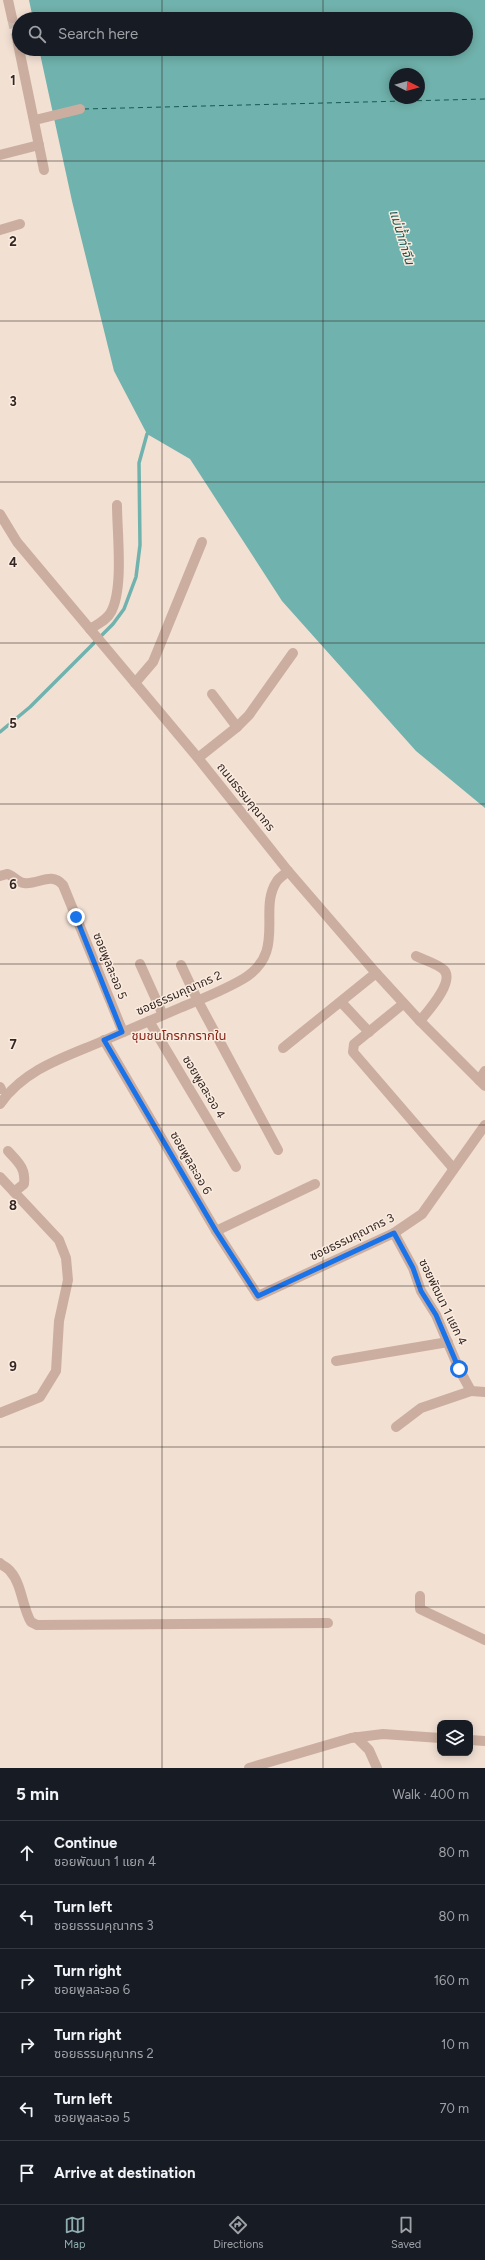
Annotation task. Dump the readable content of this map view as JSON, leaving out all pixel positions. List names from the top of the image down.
{
  "streets": {
    "street": [
      "ถนนธรรมคุณากร",
      "ซอยพูลละออ 5",
      "ซอยธรรมคุณากร 2",
      "ซอยพูลละออ 4",
      "ซอยพูลละออ 6",
      "ซอยธรรมคุณากร 3",
      "ซอยพัฒนา 1 แยก 4"
    ]
  },
  "crossings": [
    ["ถนนธรรมคุณากร", "ซอยธรรมคุณากร 2"],
    ["ซอยพูลละออ 5", "ซอยธรรมคุณากร 2"],
    ["ซอยธรรมคุณากร 2", "ซอยพูลละออ 4"],
    ["ซอยธรรมคุณากร 2", "ซอยพูลละออ 6"],
    ["ซอยพูลละออ 6", "ซอยธรรมคุณากร 3"],
    ["ซอยธรรมคุณากร 3", "ซอยพัฒนา 1 แยก 4"]
  ],
  "districts": ["ชุมชนโกรกกรากใน"],
  "water": ["แม่น้ำท่าจีน"],
  "north": "right",
  "page": {
    "search": "Search here",
    "heading": ["5 min", "Walk · 400 m"],
    "list": [
      ["Continue", "ซอยพัฒนา 1 แยก 4", "80 m"],
      ["Turn left", "ซอยธรรมคุณากร 3", "80 m"],
      ["Turn right", "ซอยพูลละออ 6", "160 m"],
      ["Turn right", "ซอยธรรมคุณากร 2", "10 m"],
      ["Turn left", "ซอยพูลละออ 5", "70 m"],
      "Arrive at destination"
    ],
    "nav": ["Map", "Directions", "Saved"]
  },
  "grid": {
    "rows": [
      "1",
      "2",
      "3",
      "4",
      "5",
      "6",
      "7",
      "8",
      "9"
    ]
  }
}
